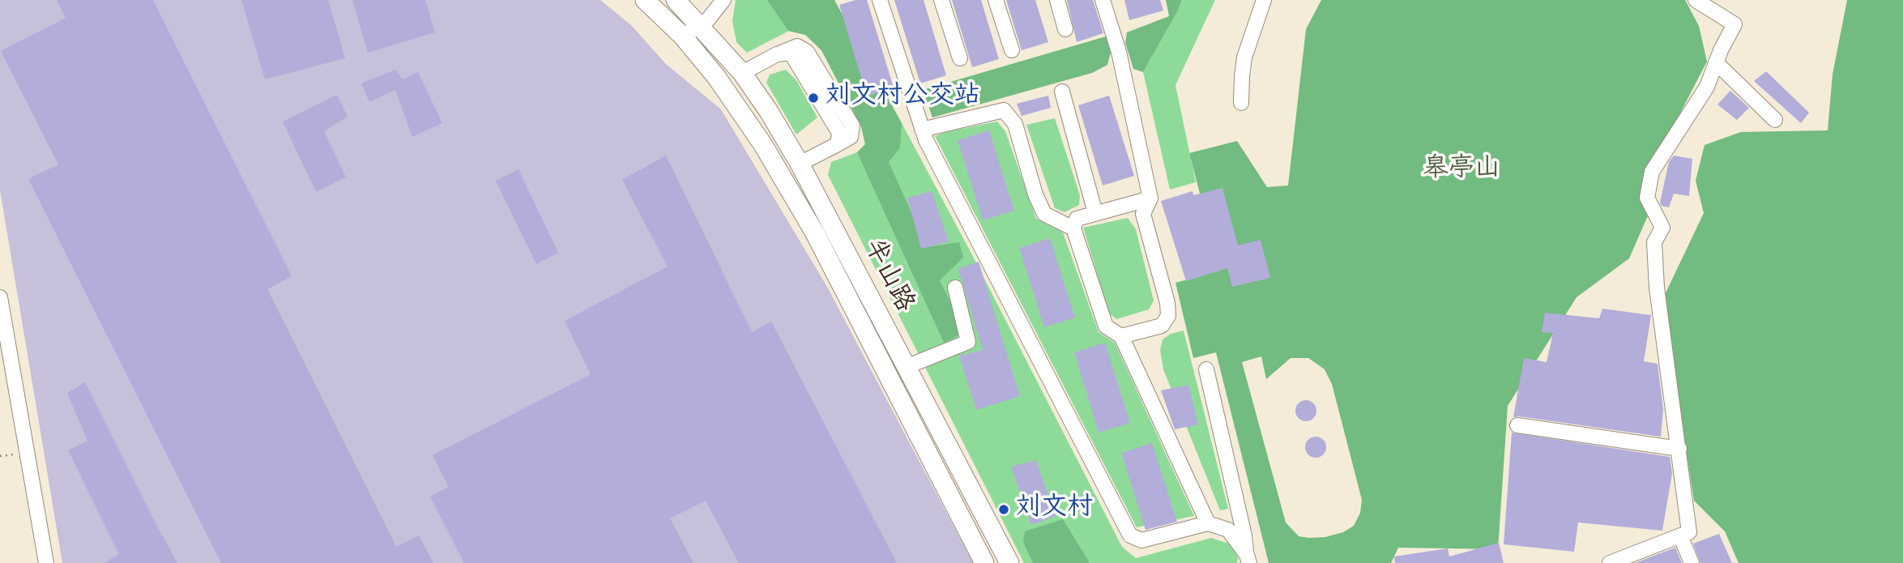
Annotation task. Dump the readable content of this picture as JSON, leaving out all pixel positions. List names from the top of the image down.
{
  "streets": {
    "main road": ["半山路"]
  },
  "parks": ["皋亭山"],
  "places": ["刘文村公交站", "刘文村"]
}
